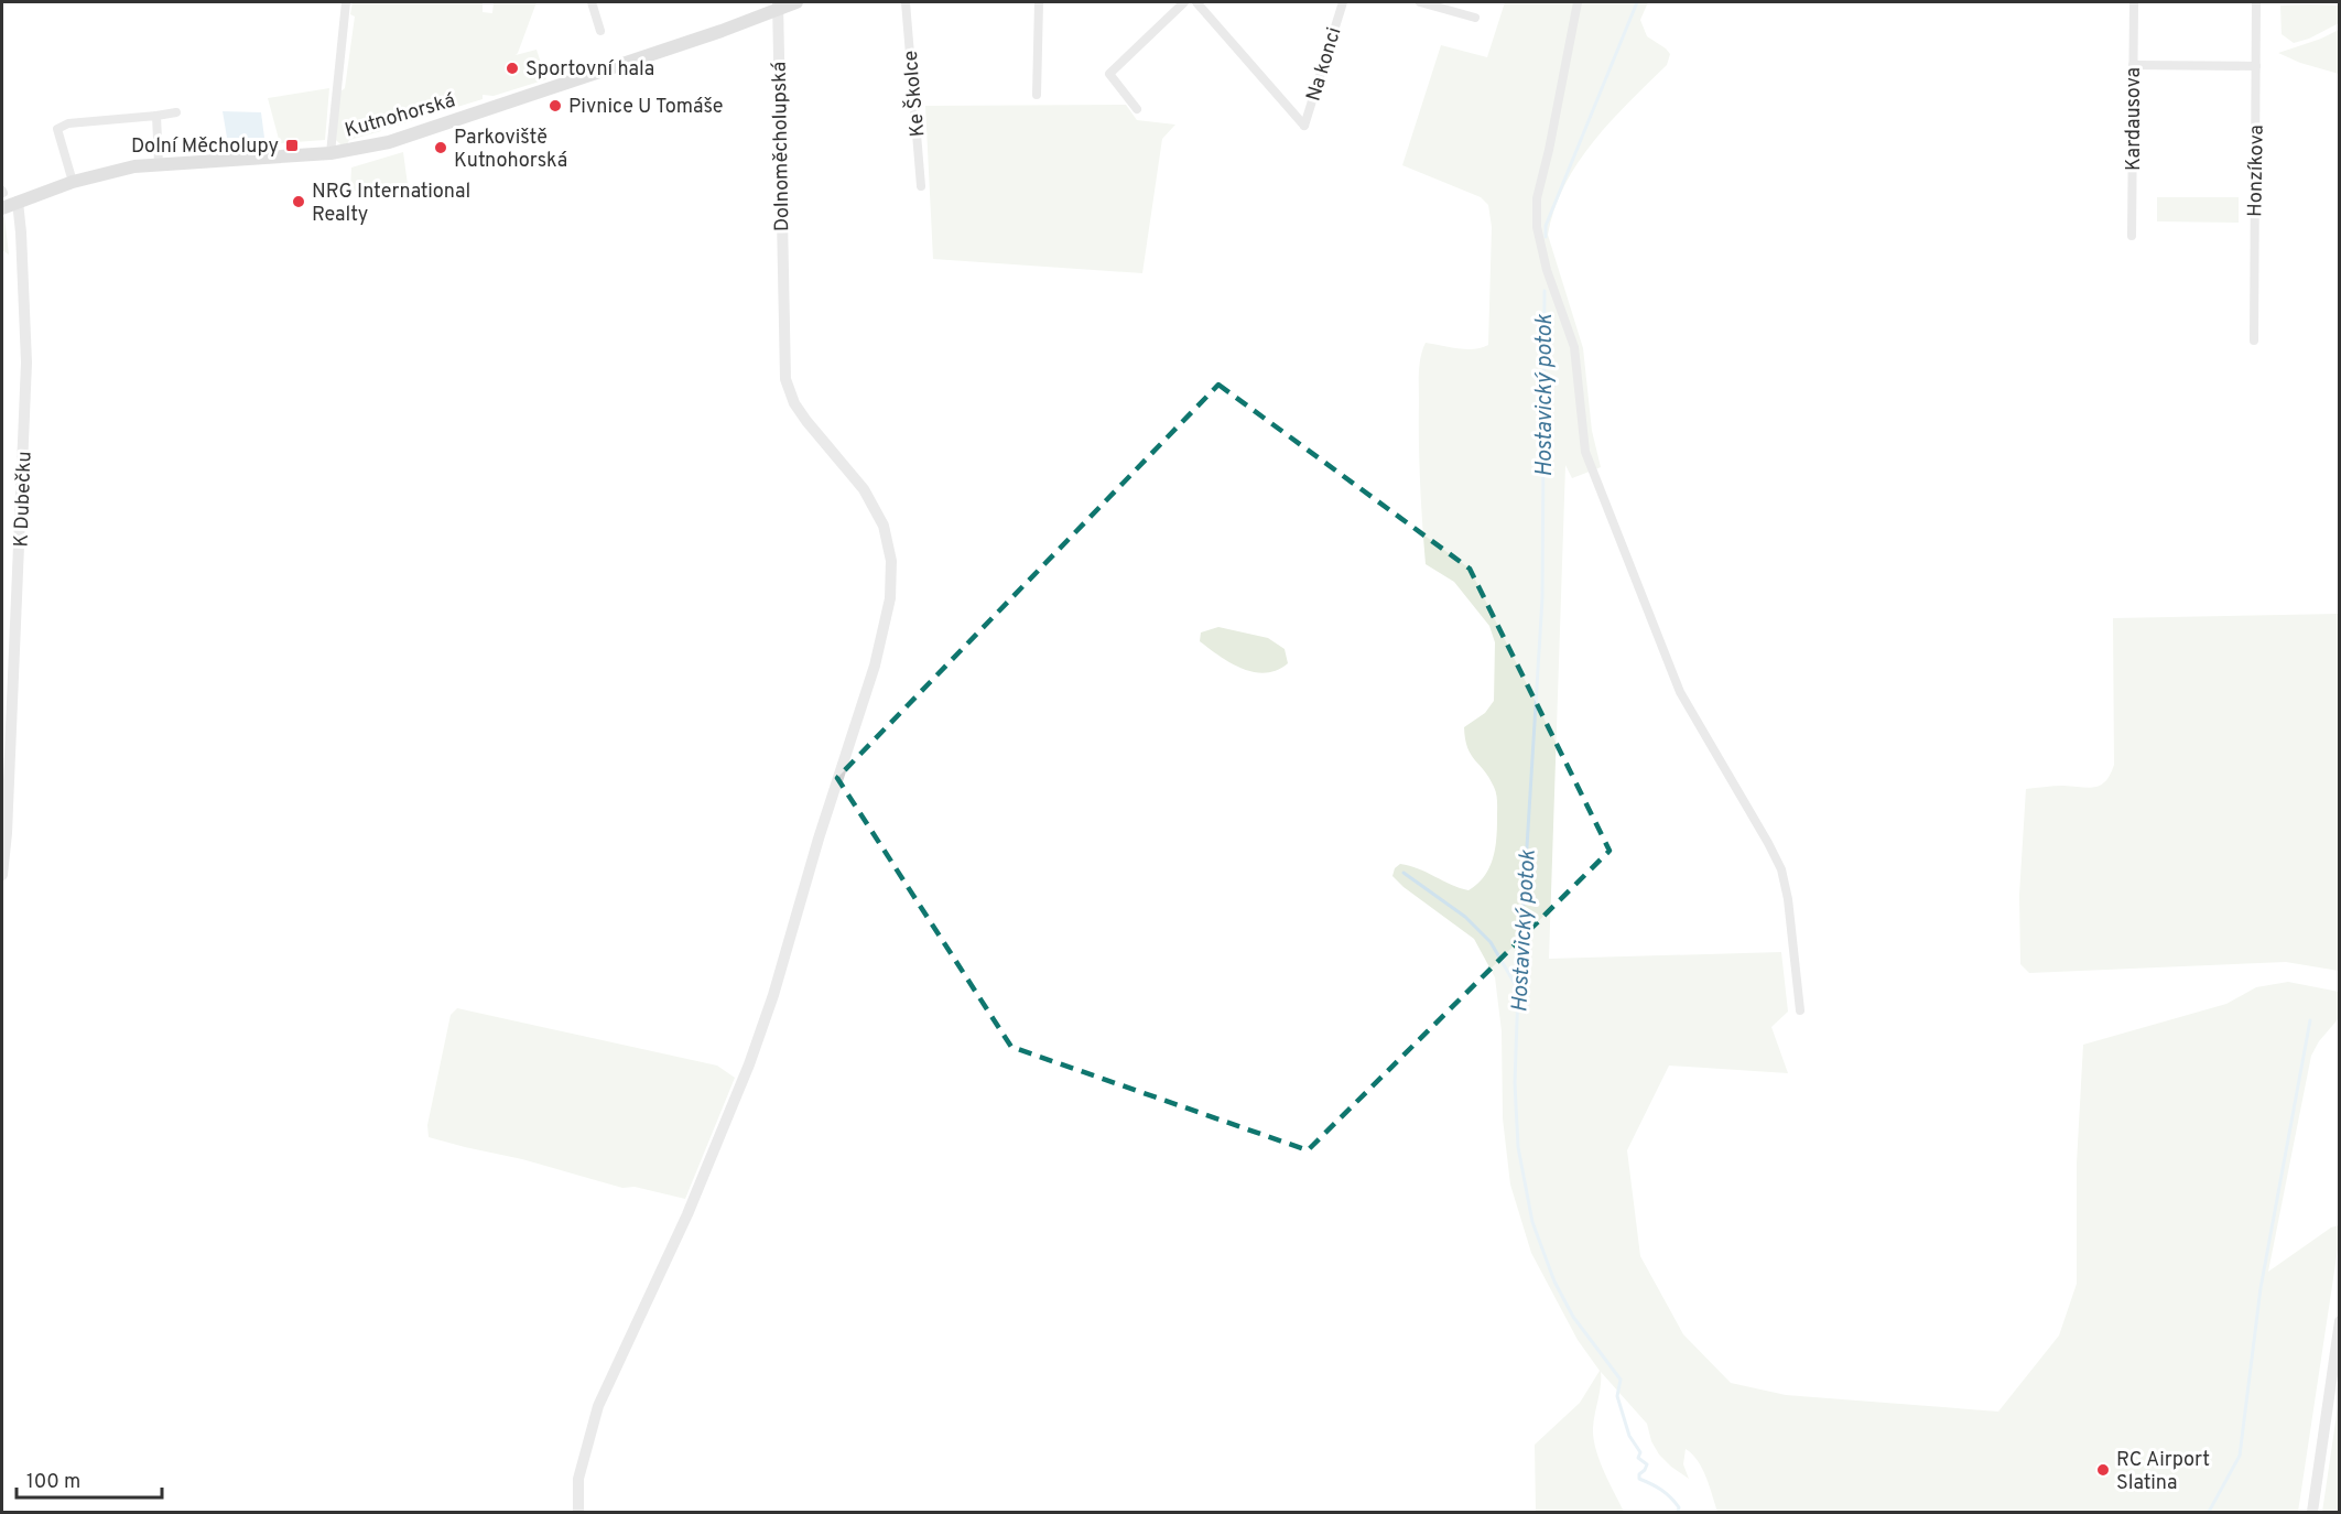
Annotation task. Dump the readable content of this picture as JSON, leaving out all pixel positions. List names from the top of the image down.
{
  "streets": {
    "main road": ["Kutnohorská"],
    "street": [
      "Na konci",
      "Ke Školce",
      "Kardausova",
      "Dolnoměcholupská",
      "Honzíkova",
      "K Dubečku"
    ]
  },
  "crossings": [
    ["Kutnohorská", "Dolnoměcholupská"],
    ["Kutnohorská", "K Dubečku"]
  ],
  "water": ["Hostavický potok"],
  "places": {
    "other": [
      "Sportovní hala",
      "Pivnice U Tomáše",
      "Parkoviště Kutnohorská",
      "NRG International Realty",
      "RC Airport Slatina"
    ],
    "transit": ["Dolní Měcholupy"]
  },
  "scale_bar": "100 m"
}
